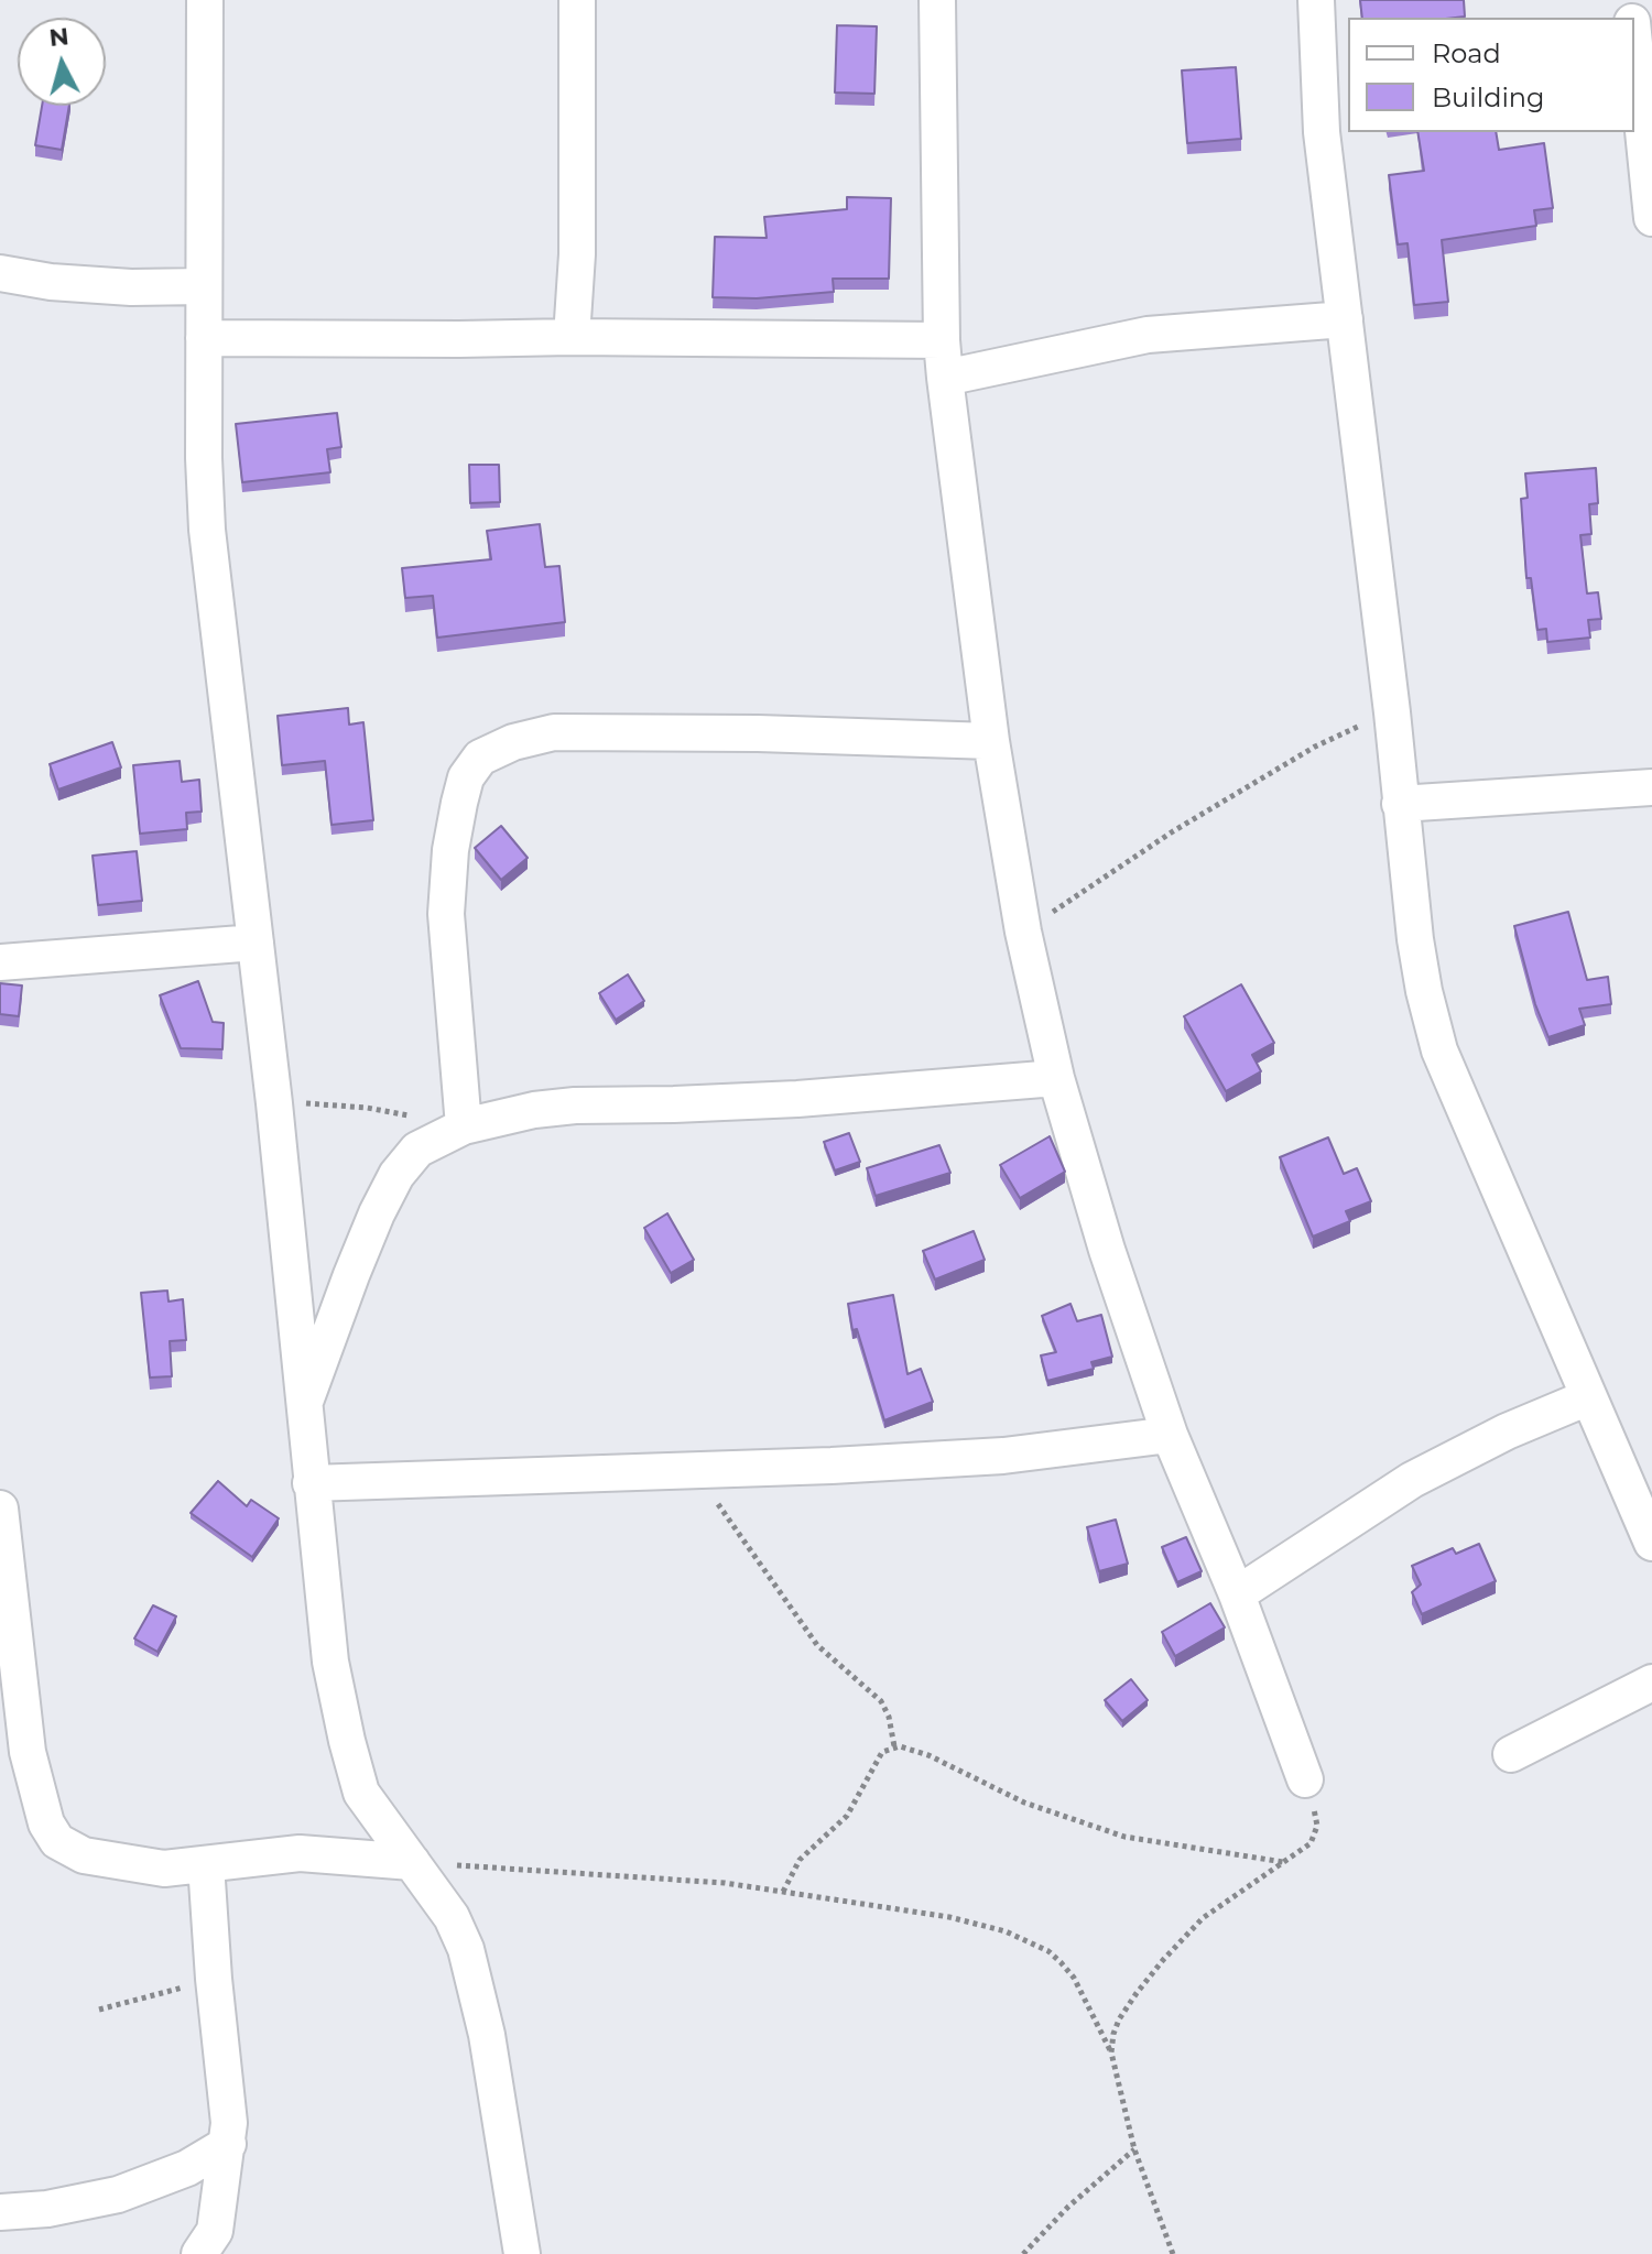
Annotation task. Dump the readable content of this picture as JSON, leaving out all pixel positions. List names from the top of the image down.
{
  "legend": ["Road", "Building"],
  "north": "top"
}
